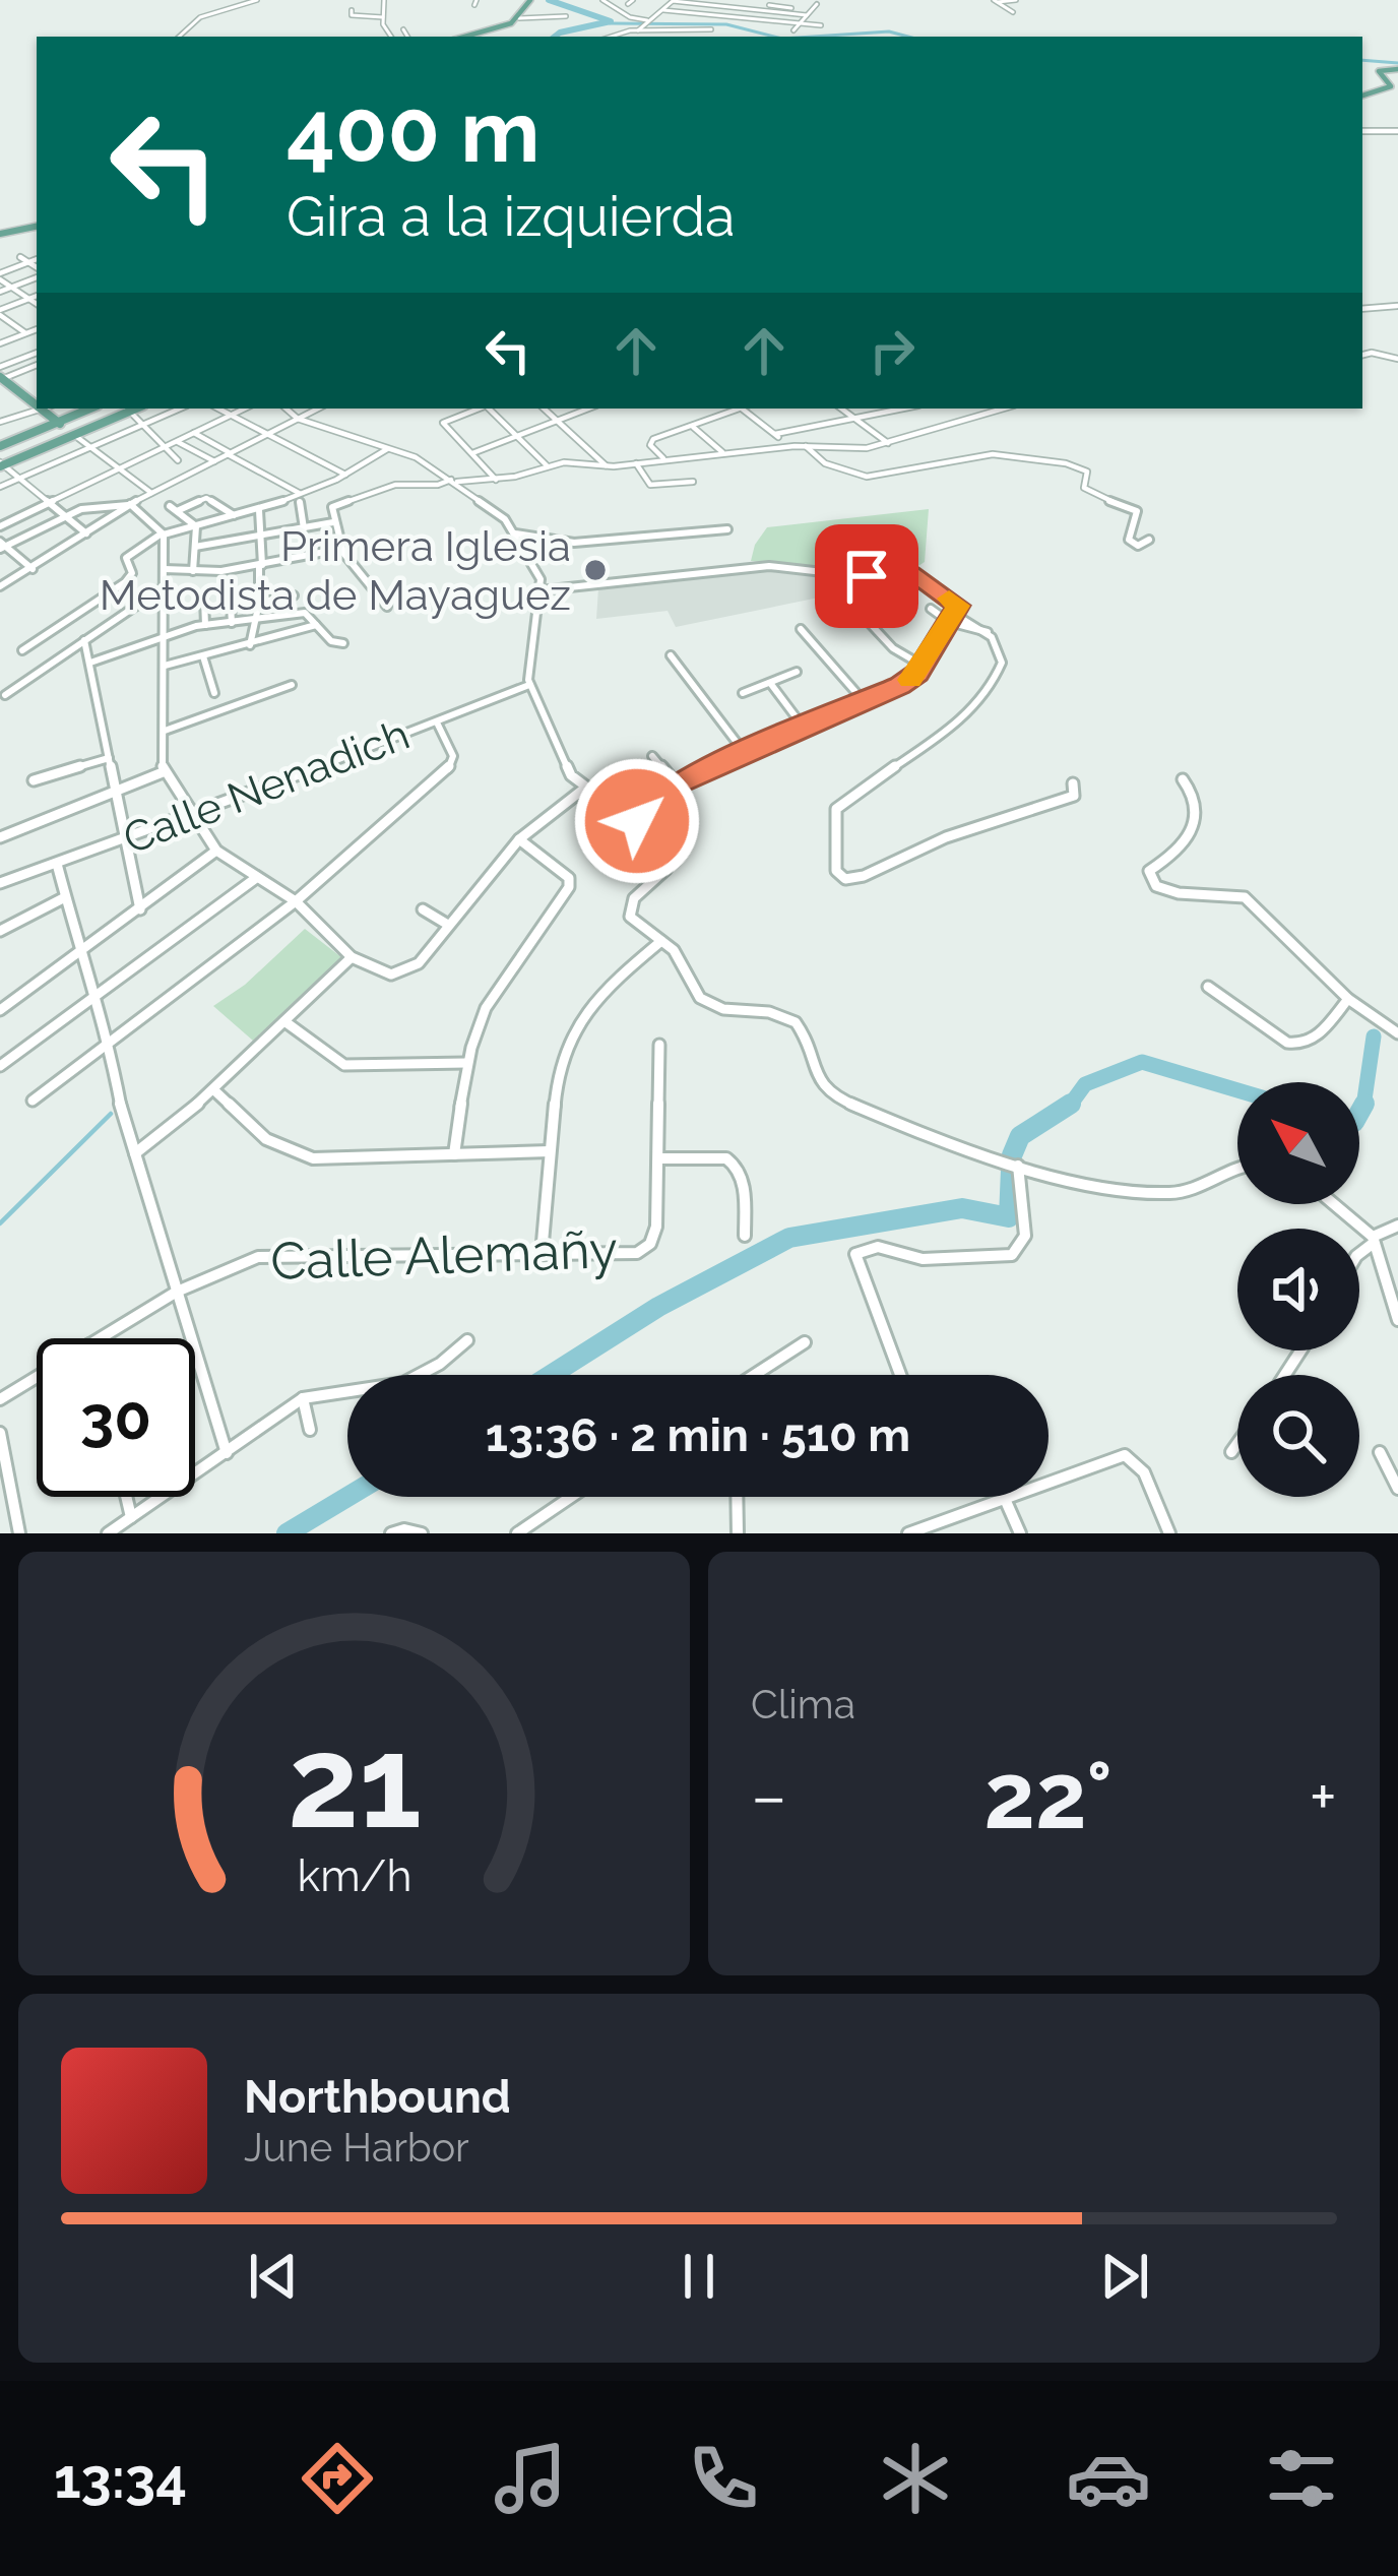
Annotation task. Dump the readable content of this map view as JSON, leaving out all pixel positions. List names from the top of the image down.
{
  "streets": {
    "street": ["Calle Nenadich", "Calle Alemañy"]
  },
  "places": ["Primera Iglesia Metodista de Mayaguez"],
  "north": "top left",
  "page": {
    "turn": ["400 m", "Gira a la izquierda"],
    "limit": "30",
    "trip": "13:36 · 2 min · 510 m",
    "tile": "Clima",
    "heat": ["−", "22°", "+"],
    "song": ["Northbound", "June Harbor"],
    "tabs": "13:34",
    "gauge": ["21", "km/h"]
  }
}
